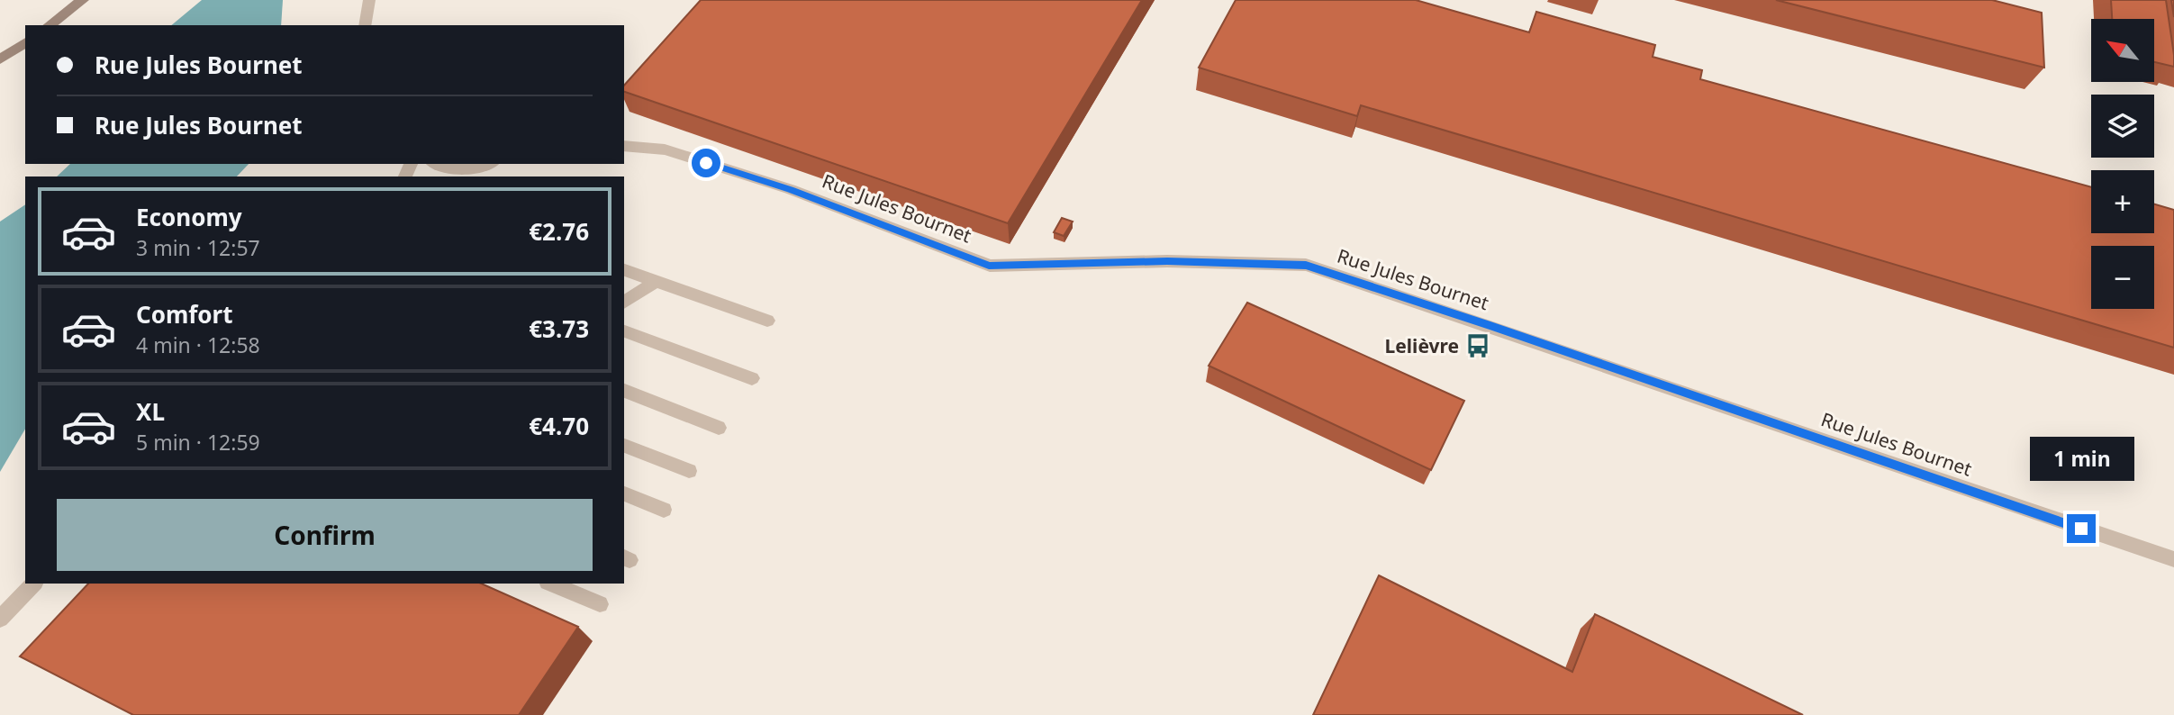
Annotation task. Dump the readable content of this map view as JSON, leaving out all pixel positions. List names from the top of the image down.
{
  "streets": {
    "street": ["Rue Jules Bournet"]
  },
  "places": {
    "bus stop": ["Lelièvre"]
  },
  "north": "top left",
  "page": {
    "map_buttons": ["+", "−"],
    "banner": ["Rue Jules Bournet", "Rue Jules Bournet"],
    "list": [
      {
        "name": "Economy",
        "note": "3 min · 12:57",
        "value": "€2.76"
      },
      {
        "name": "Comfort",
        "note": "4 min · 12:58",
        "value": "€3.73"
      },
      {
        "name": "XL",
        "note": "5 min · 12:59",
        "value": "€4.70"
      }
    ],
    "bubble": "1 min",
    "buttons": "Confirm"
  }
}
